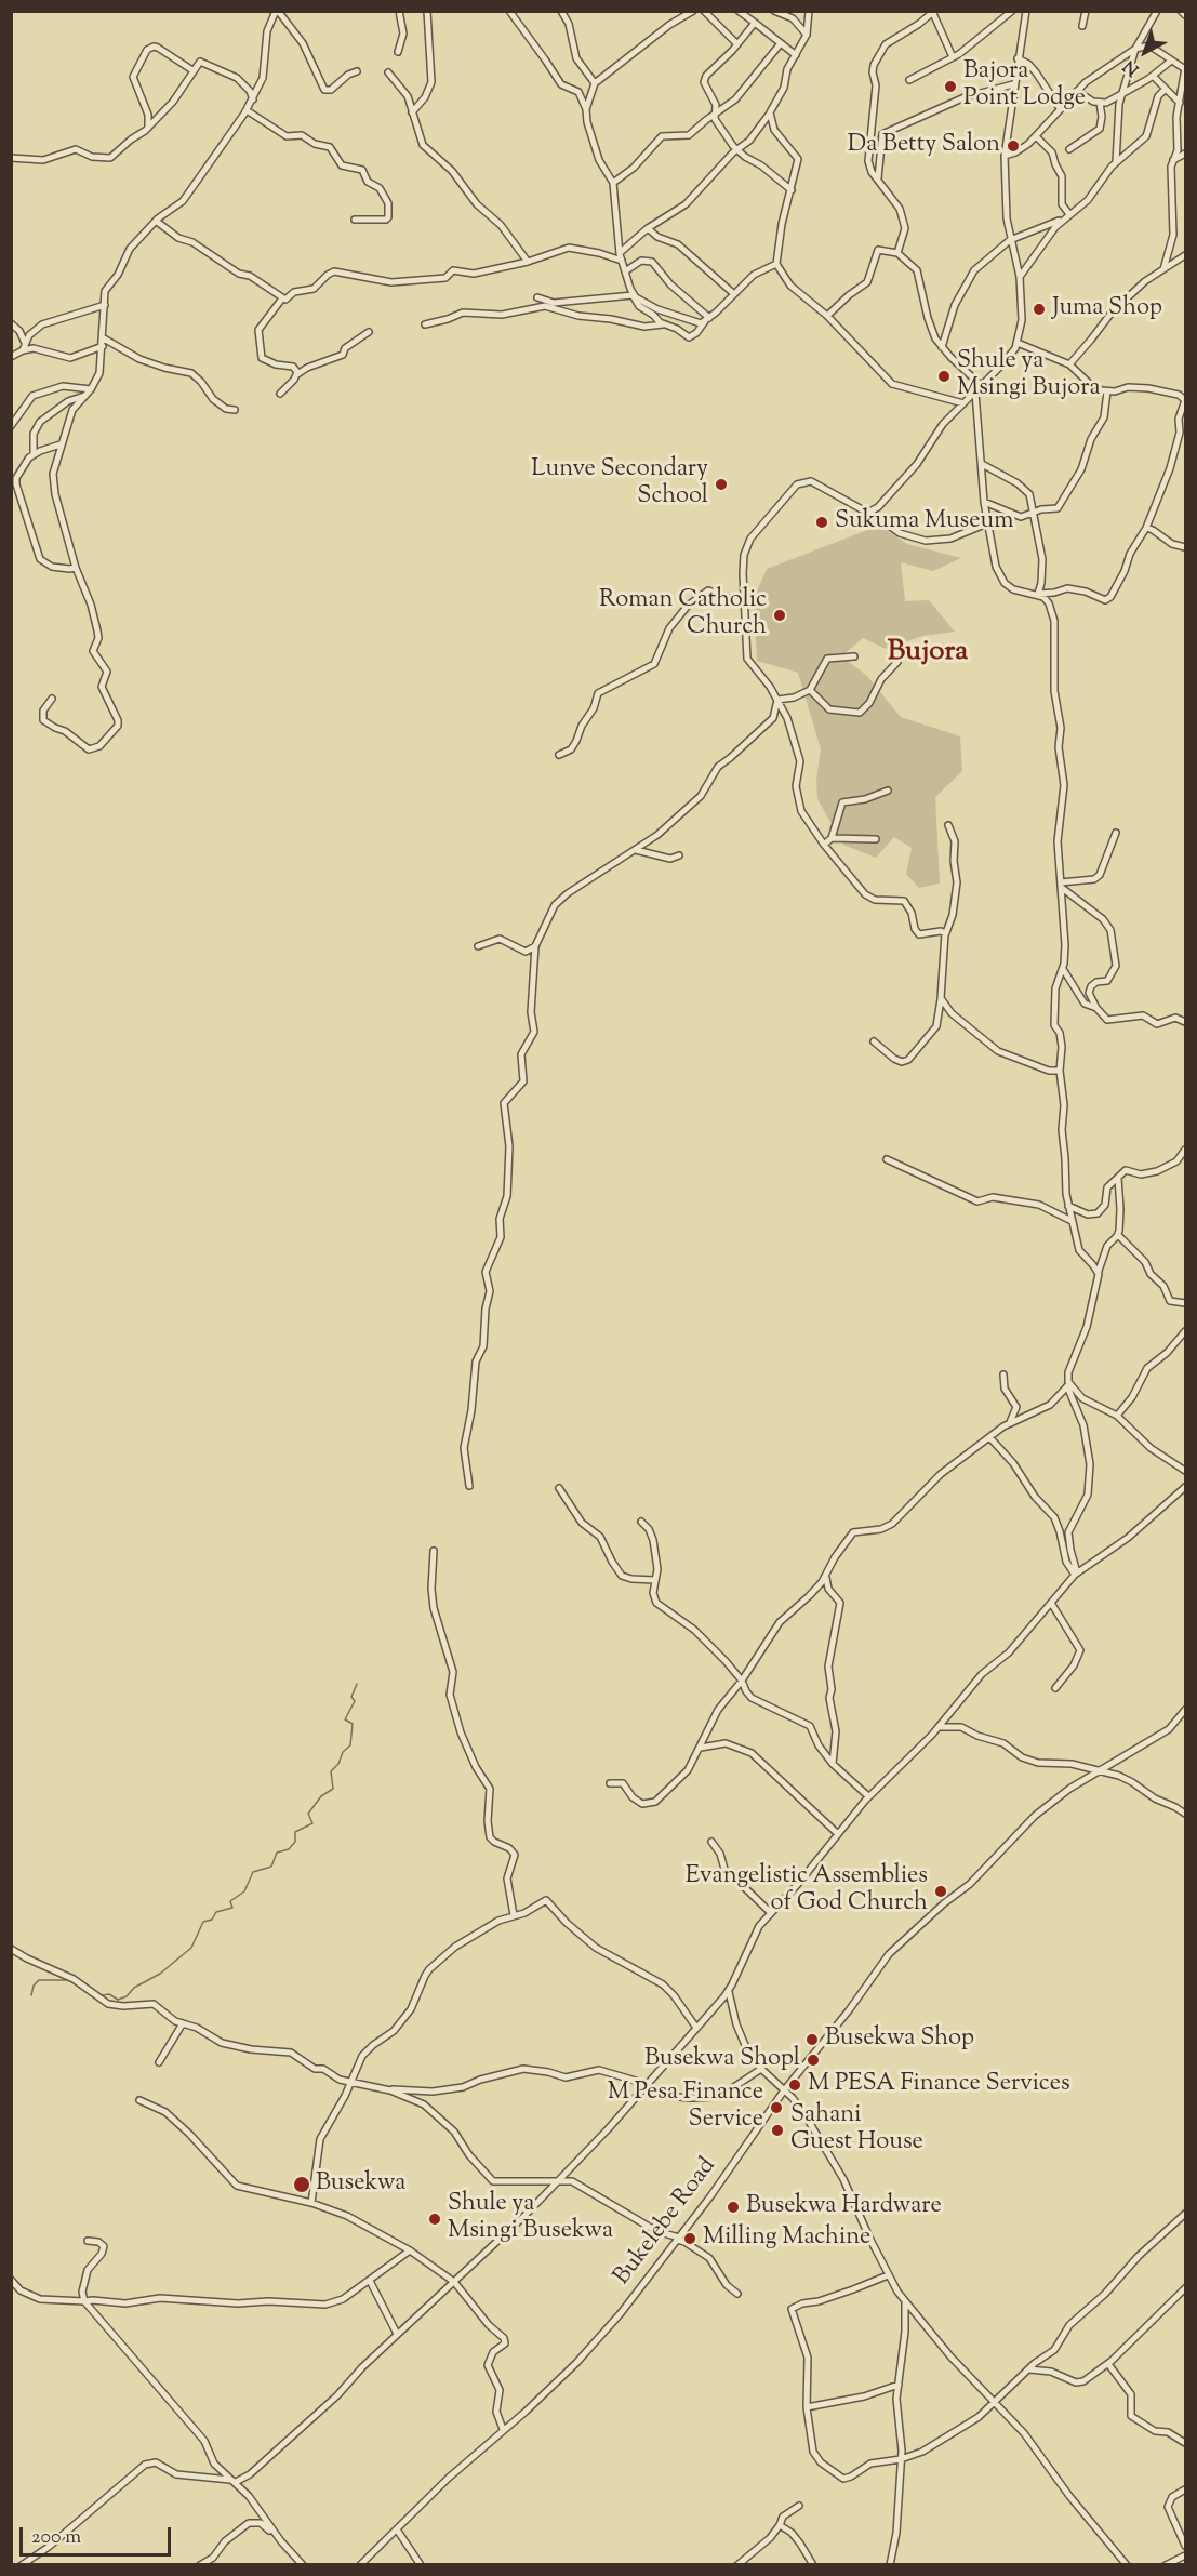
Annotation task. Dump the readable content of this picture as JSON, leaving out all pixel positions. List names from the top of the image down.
{
  "streets": {
    "street": ["Bukelebe Road"]
  },
  "districts": ["Bujora"],
  "places": [
    "Bajora Point Lodge",
    "Da Betty Salon",
    "Juma Shop",
    "Shule ya Msingi Bujora",
    "Lunve Secondary School",
    "Sukuma Museum",
    "Roman Catholic Church",
    "Evangelistic Assemblies of God Church",
    "Busekwa Shop",
    "Busekwa Shopl",
    "M PESA Finance Services",
    "M Pesa Finance Service",
    "Sahani Guest House",
    "Busekwa",
    "Busekwa Hardware",
    "Shule ya Msingi Busekwa",
    "Milling Machine"
  ],
  "scale_bar": "200 m",
  "north": "bottom left"
}
